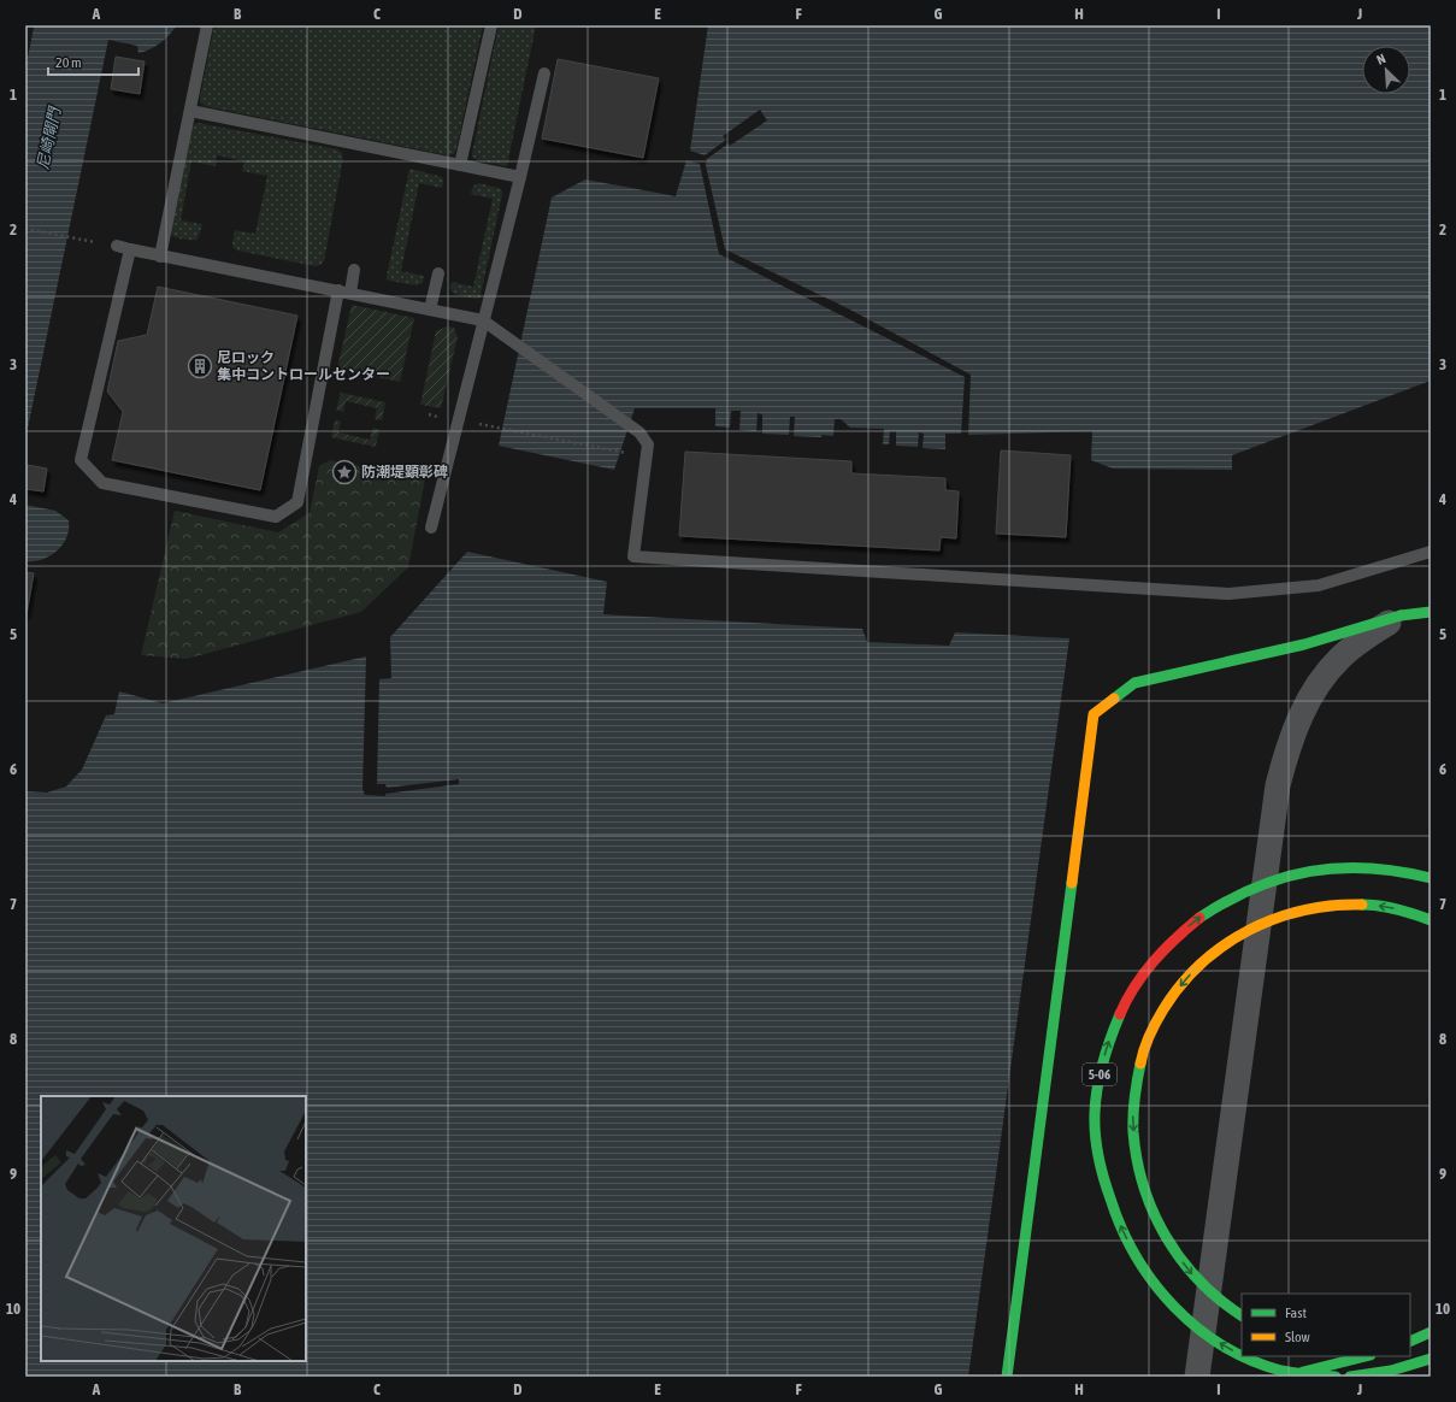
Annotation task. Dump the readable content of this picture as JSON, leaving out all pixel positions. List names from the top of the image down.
{
  "streets": {
    "main road": ["5-06"]
  },
  "water": ["尼崎閘門"],
  "places": {
    "building": ["尼ロック 集中コントロールセンター"],
    "place": ["防潮堤顕彰碑"]
  },
  "legend": ["Fast", "Slow"],
  "scale_bar": "20 m",
  "north": "top left",
  "grid": {
    "columns": [
      "A",
      "B",
      "C",
      "D",
      "E",
      "F",
      "G",
      "H",
      "I",
      "J"
    ],
    "rows": [
      "1",
      "2",
      "3",
      "4",
      "5",
      "6",
      "7",
      "8",
      "9",
      "10"
    ]
  }
}
